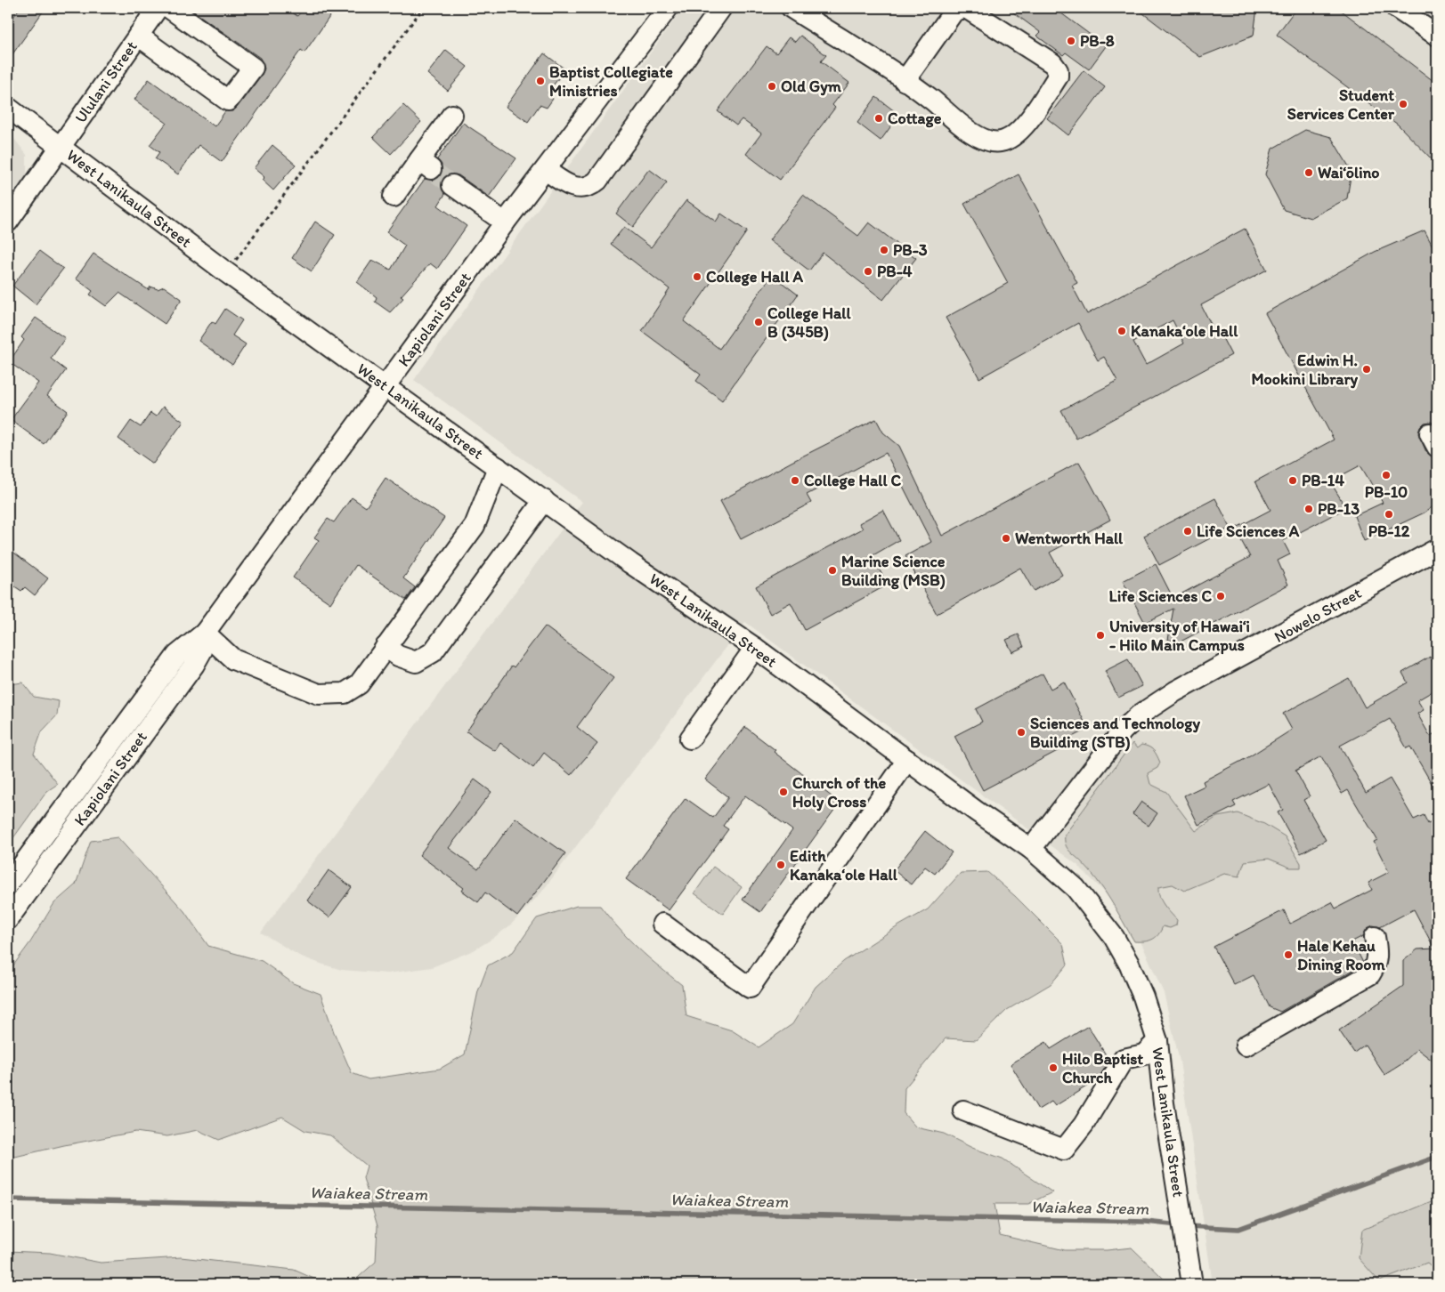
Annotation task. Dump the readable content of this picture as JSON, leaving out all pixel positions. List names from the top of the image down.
{
  "streets": {
    "street": [
      "Ululani Street",
      "West Lanikaula Street",
      "Kapiolani Street",
      "Nowelo Street"
    ]
  },
  "crossings": [
    ["Ululani Street", "West Lanikaula Street"],
    ["West Lanikaula Street", "Kapiolani Street"],
    ["West Lanikaula Street", "Nowelo Street"]
  ],
  "water": ["Waiakea Stream"],
  "places": [
    "PB-8",
    "Baptist Collegiate Ministries",
    "Old Gym",
    "Student Services Center",
    "Cottage",
    "Waiʻōlino",
    "PB-3",
    "PB-4",
    "College Hall A",
    "College Hall B (345B)",
    "Kanakaʻole Hall",
    "Edwin H. Mookini Library",
    "PB-10",
    "College Hall C",
    "PB-14",
    "PB-13",
    "PB-12",
    "Life Sciences A",
    "Wentworth Hall",
    "Marine Science Building (MSB)",
    "Life Sciences C",
    "University of Hawaiʻi - Hilo Main Campus",
    "Sciences and Technology Building (STB)",
    "Church of the Holy Cross",
    "Edith Kanaka‘ole Hall",
    "Hale Kehau Dining Room",
    "Hilo Baptist Church"
  ]
}
